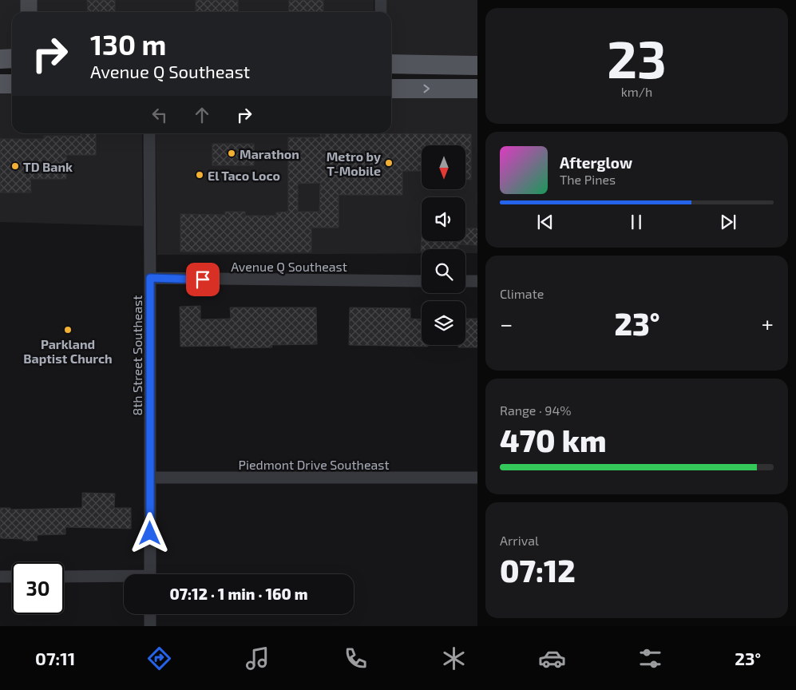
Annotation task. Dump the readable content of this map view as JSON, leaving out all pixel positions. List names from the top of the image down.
{
  "streets": {
    "street": ["Avenue Q Southeast", "8th Street Southeast", "Piedmont Drive Southeast"]
  },
  "crossings": [
    ["Avenue Q Southeast", "8th Street Southeast"],
    ["8th Street Southeast", "Piedmont Drive Southeast"]
  ],
  "places": [
    "Marathon",
    "Metro by T-Mobile",
    "TD Bank",
    "El Taco Loco",
    "Parkland Baptist Church"
  ],
  "north": "bottom",
  "page": {
    "tile": [
      ["23", "km/h"],
      "Climate",
      ["Range · 94%", "470 km"],
      ["Arrival", "07:12"]
    ],
    "turn": ["130 m", "Avenue Q Southeast"],
    "song": ["Afterglow", "The Pines"],
    "heat": ["−", "23°", "+"],
    "limit": "30",
    "trip": "07:12 · 1 min · 160 m",
    "tabs": ["07:11", "23°"]
  }
}
